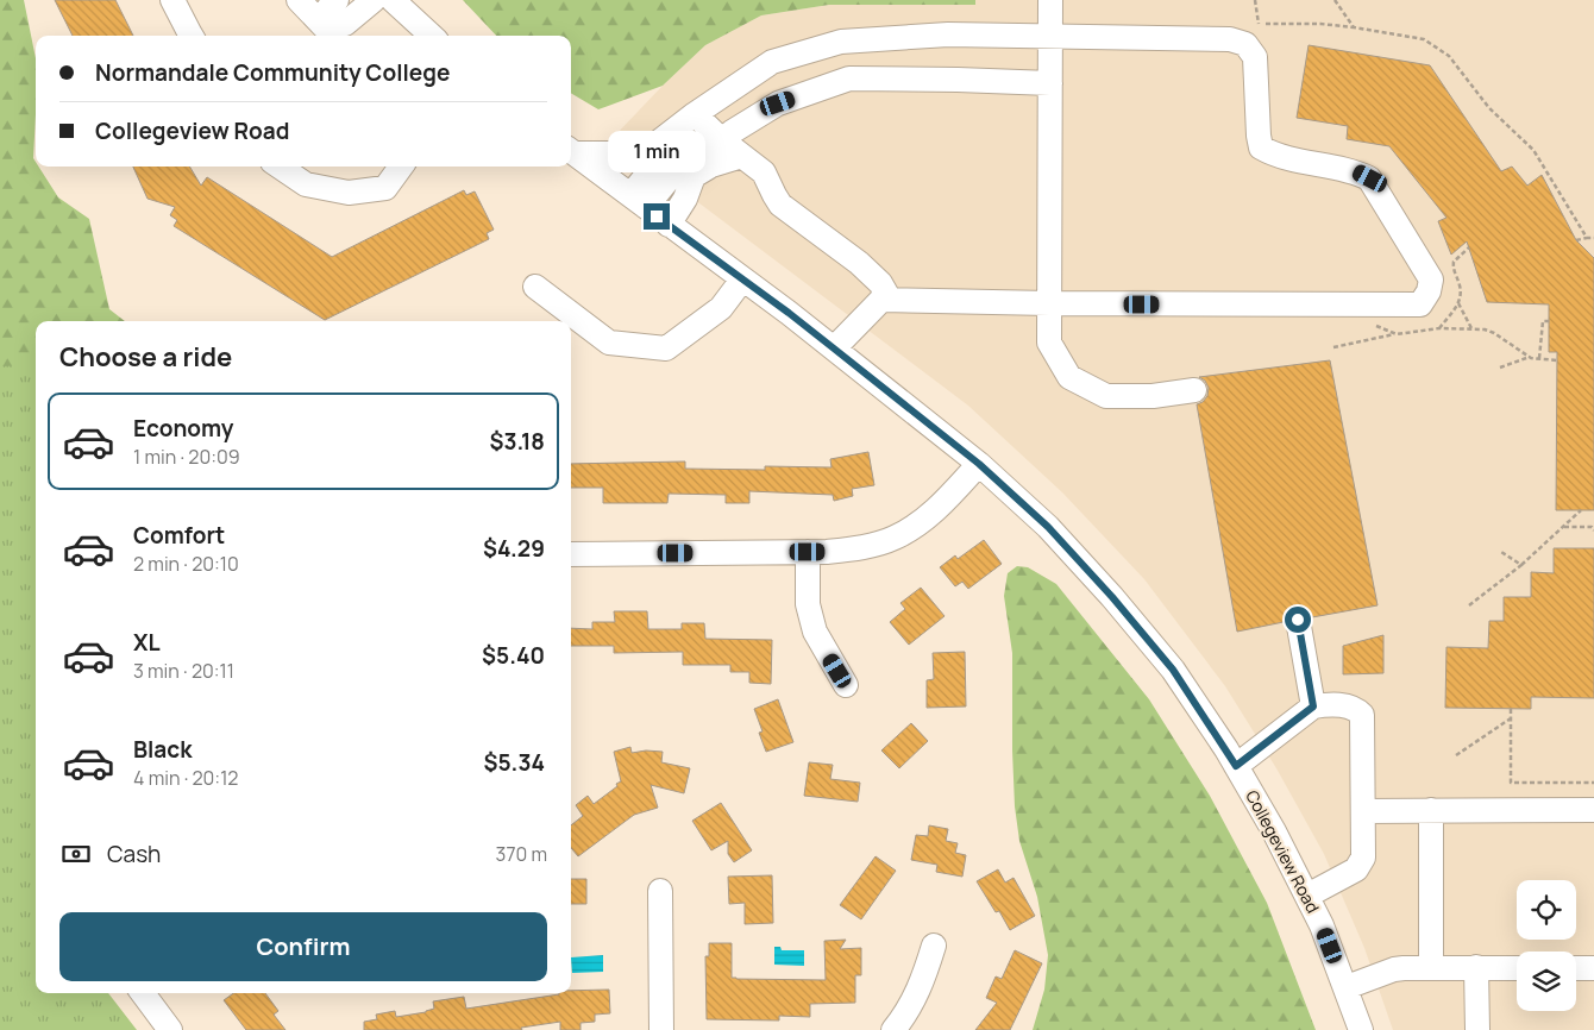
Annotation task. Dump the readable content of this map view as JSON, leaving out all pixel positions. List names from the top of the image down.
{
  "streets": {
    "street": ["Collegeview Road"]
  },
  "page": {
    "banner": ["Normandale Community College", "Collegeview Road"],
    "bubble": "1 min",
    "heading": "Choose a ride",
    "list": [
      {
        "name": "Economy",
        "note": "1 min · 20:09",
        "value": "$3.18"
      },
      {
        "name": "Comfort",
        "note": "2 min · 20:10",
        "value": "$4.29"
      },
      {
        "name": "XL",
        "note": "3 min · 20:11",
        "value": "$5.40"
      },
      {
        "name": "Black",
        "note": "4 min · 20:12",
        "value": "$5.34"
      }
    ],
    "pay": ["Cash", "370 m"],
    "buttons": "Confirm"
  }
}
